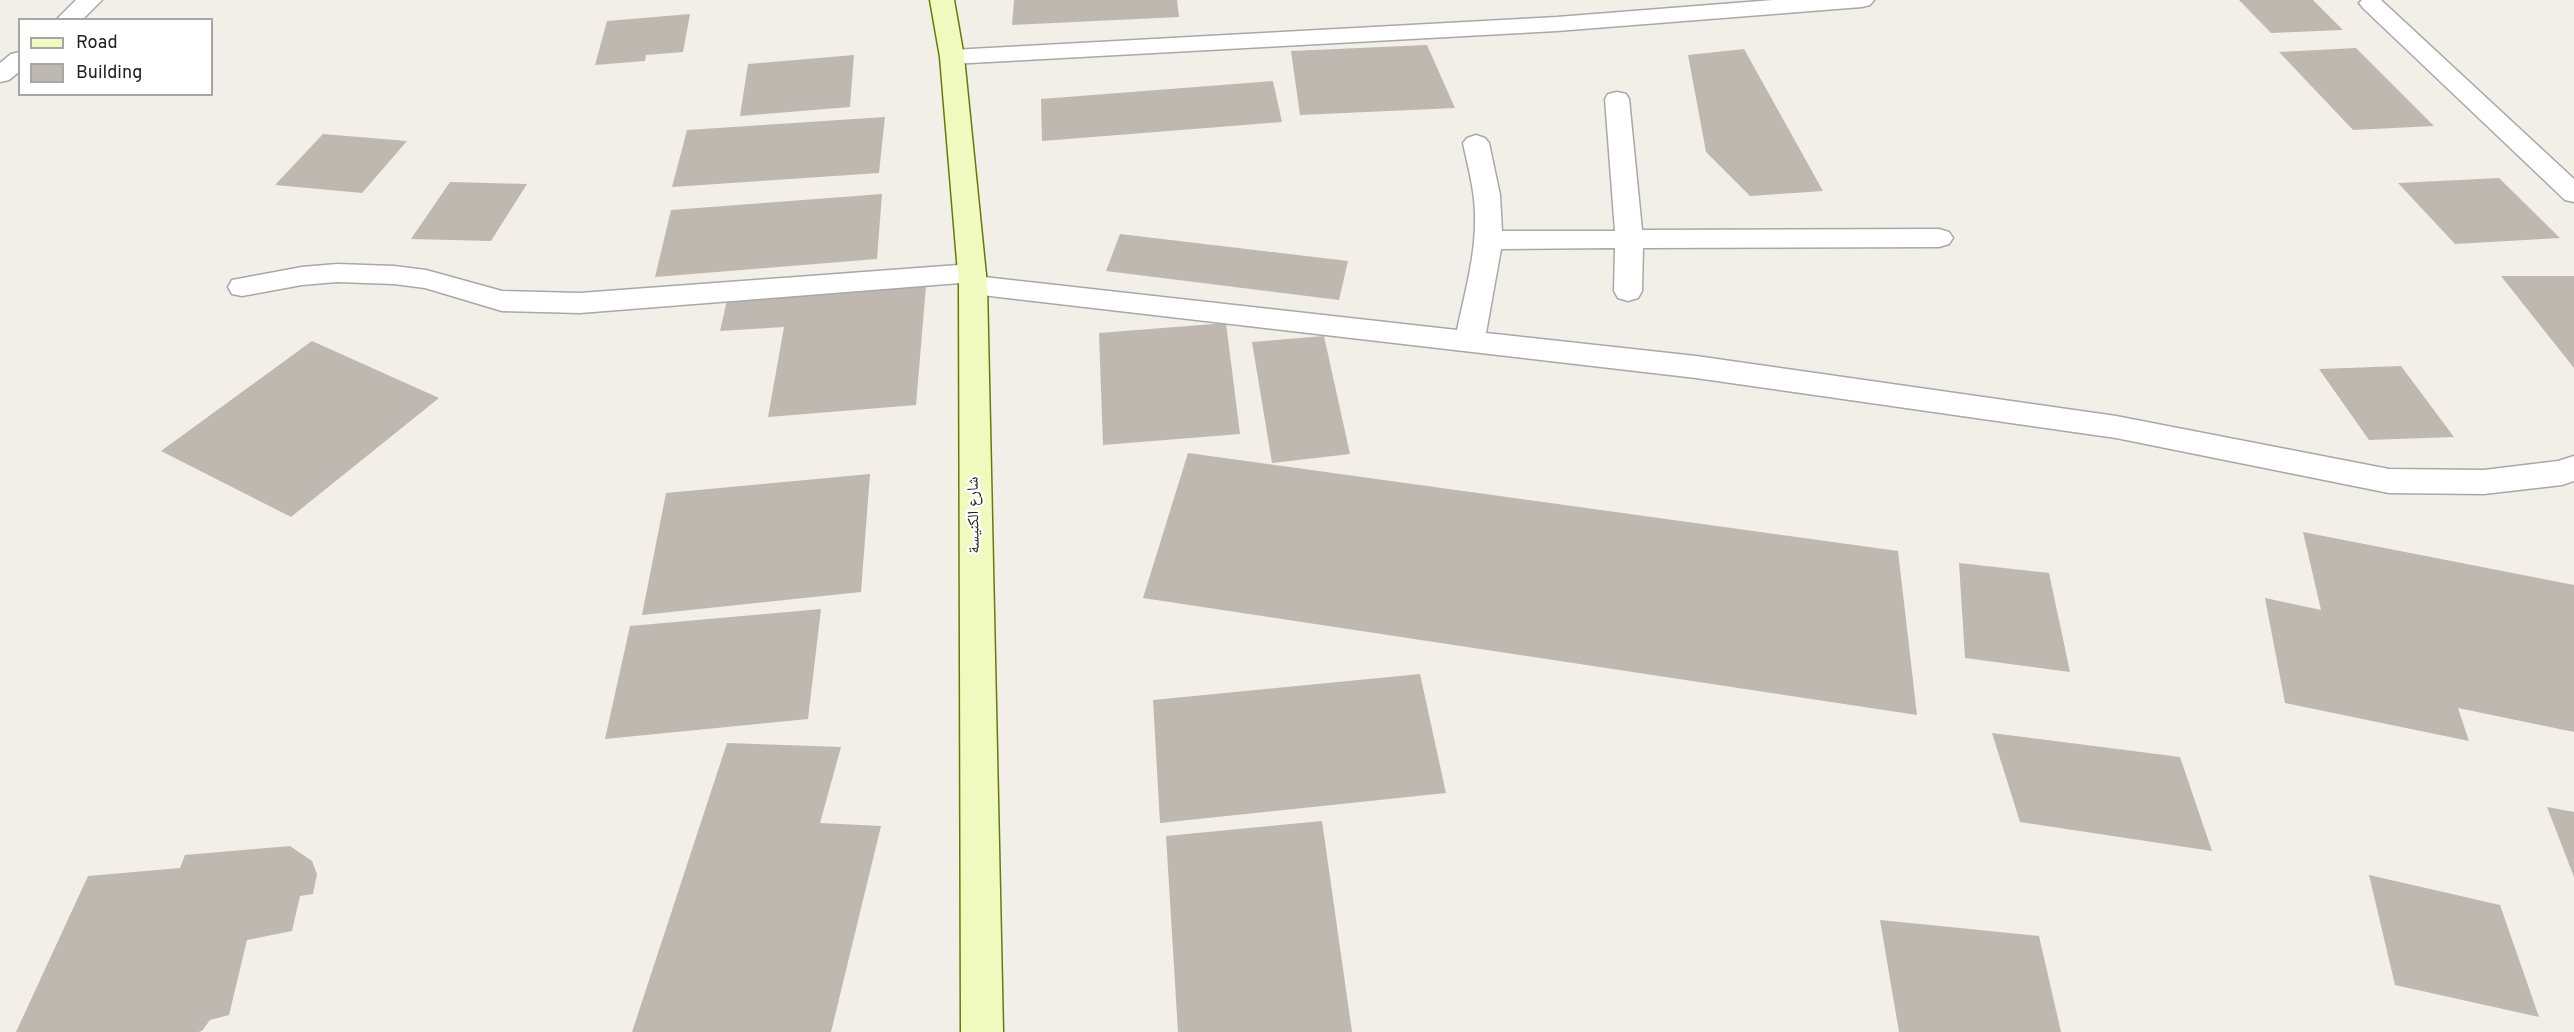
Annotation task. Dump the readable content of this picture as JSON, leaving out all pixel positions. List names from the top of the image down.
{
  "streets": {
    "main road": ["شارع الكنيسة"]
  },
  "legend": ["Road", "Building"]
}
